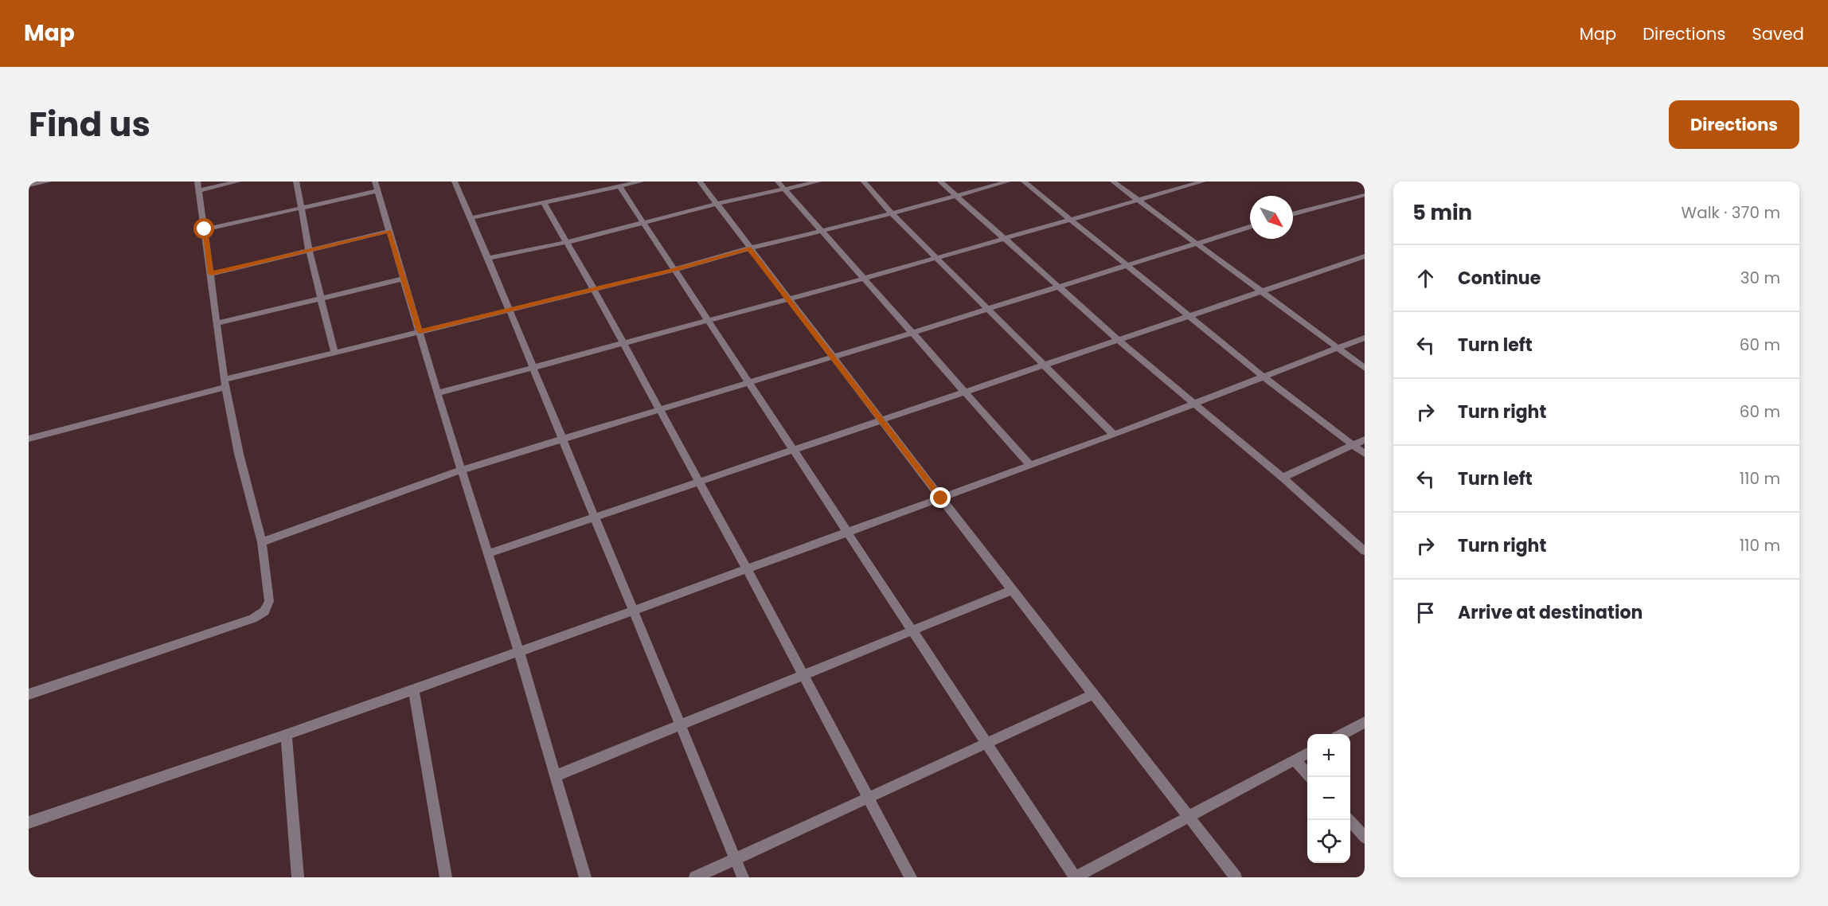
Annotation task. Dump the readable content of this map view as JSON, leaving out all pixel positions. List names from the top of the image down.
{
  "north": "bottom right",
  "page": {
    "header": "Map",
    "nav": ["Map", "Directions", "Saved"],
    "title": "Find us",
    "buttons": "Directions",
    "heading": ["5 min", "Walk · 370 m"],
    "list": [
      ["Continue", "30 m"],
      ["Turn left", "60 m"],
      ["Turn right", "60 m"],
      ["Turn left", "110 m"],
      ["Turn right", "110 m"],
      "Arrive at destination"
    ],
    "map_buttons": ["+", "−"]
  }
}
